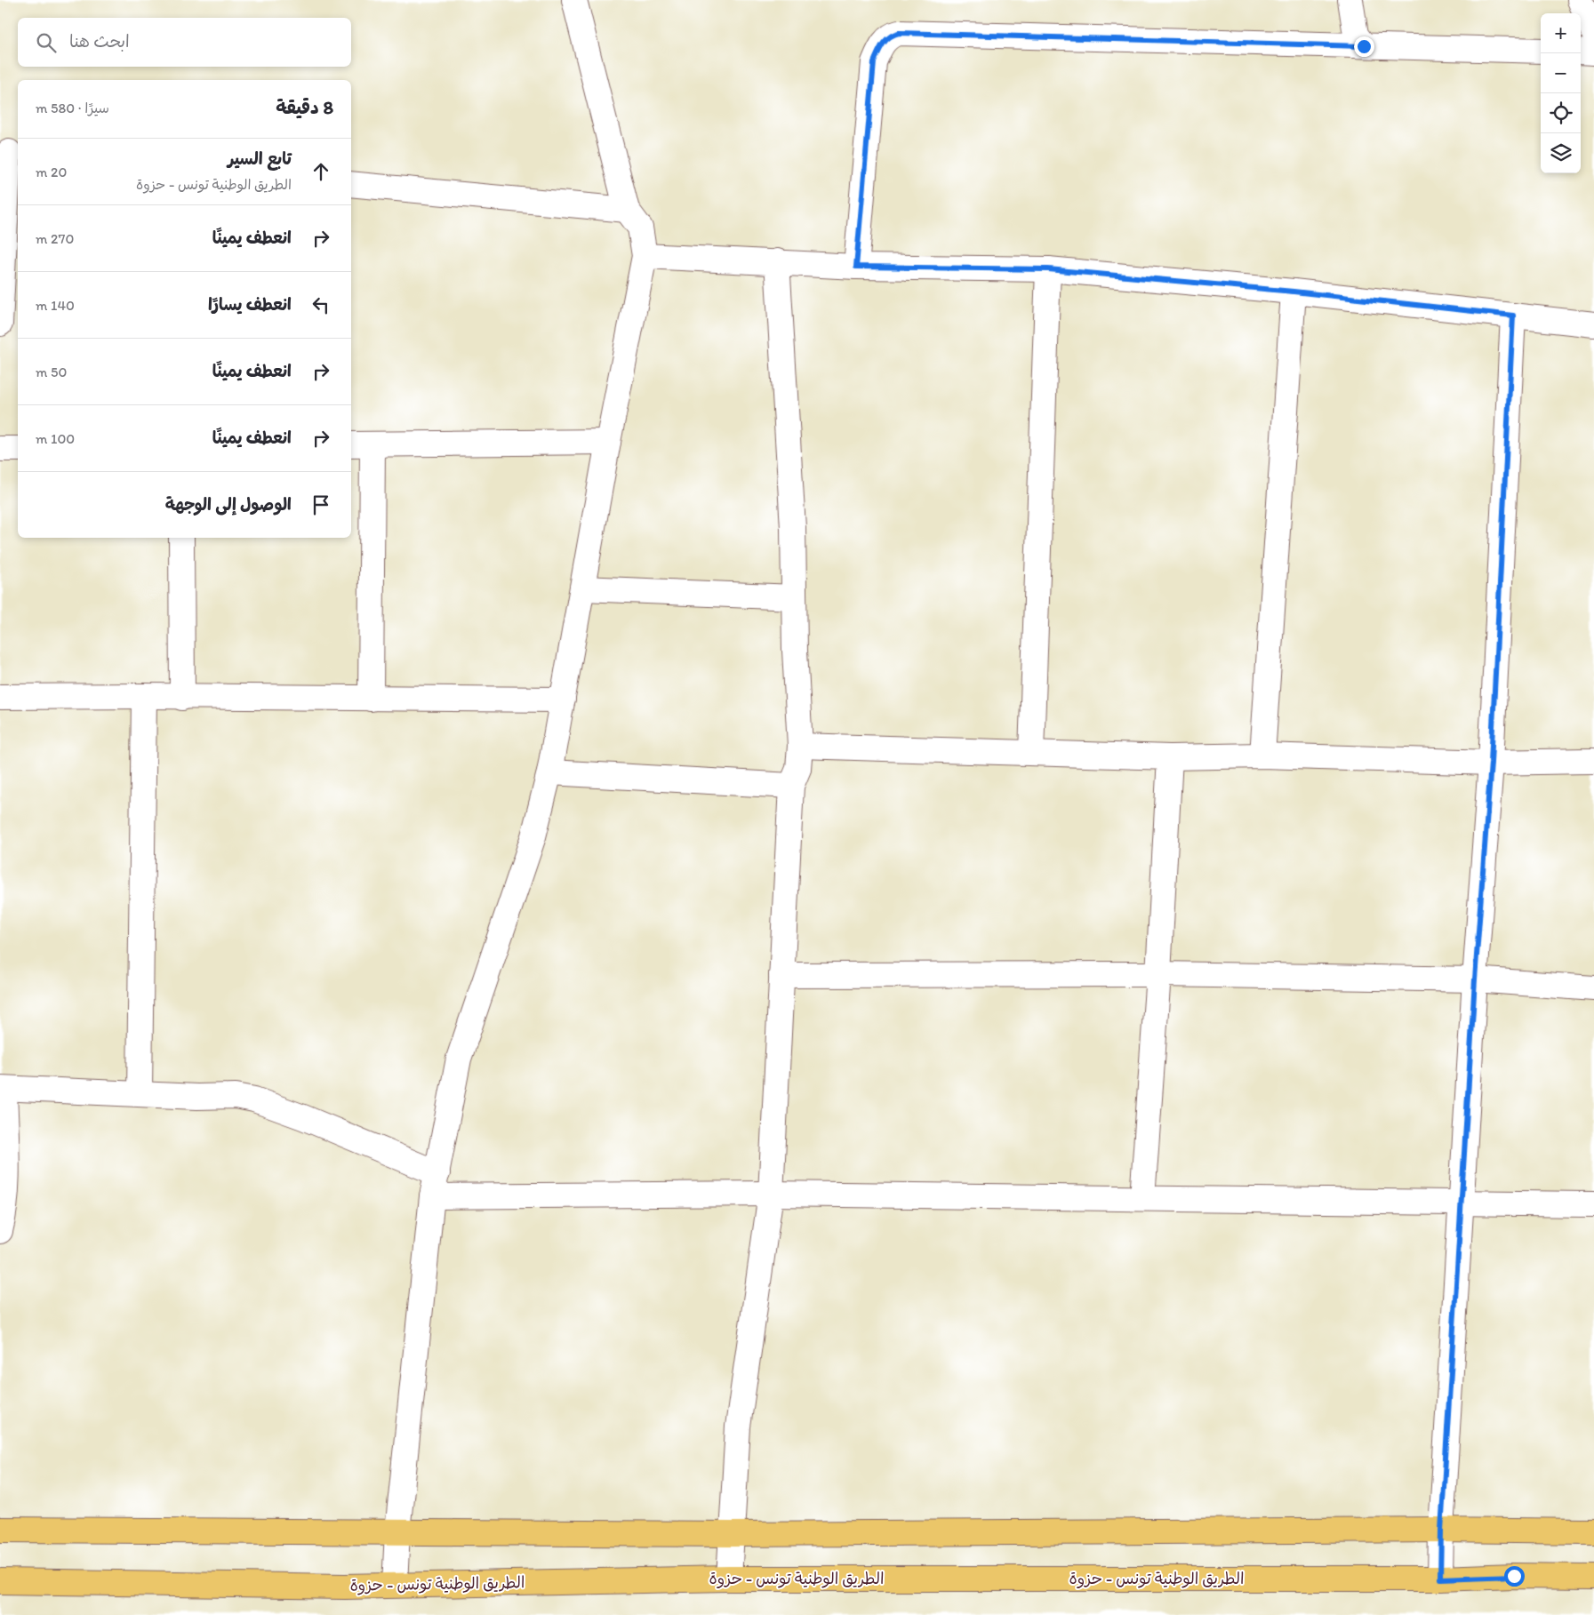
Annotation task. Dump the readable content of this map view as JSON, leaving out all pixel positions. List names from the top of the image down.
{
  "streets": {
    "main road": ["الطريق الوطنية تونس - حزوة"]
  },
  "page": {
    "map_buttons": ["+", "−"],
    "search": "ابحث هنا",
    "heading": ["8 دقيقة", "سيرًا · 580 m"],
    "list": [
      ["تابع السير", "الطريق الوطنية تونس - حزوة", "20 m"],
      ["انعطف يمينًا", "270 m"],
      ["انعطف يسارًا", "140 m"],
      ["انعطف يمينًا", "50 m"],
      ["انعطف يمينًا", "100 m"],
      "الوصول إلى الوجهة"
    ]
  }
}
